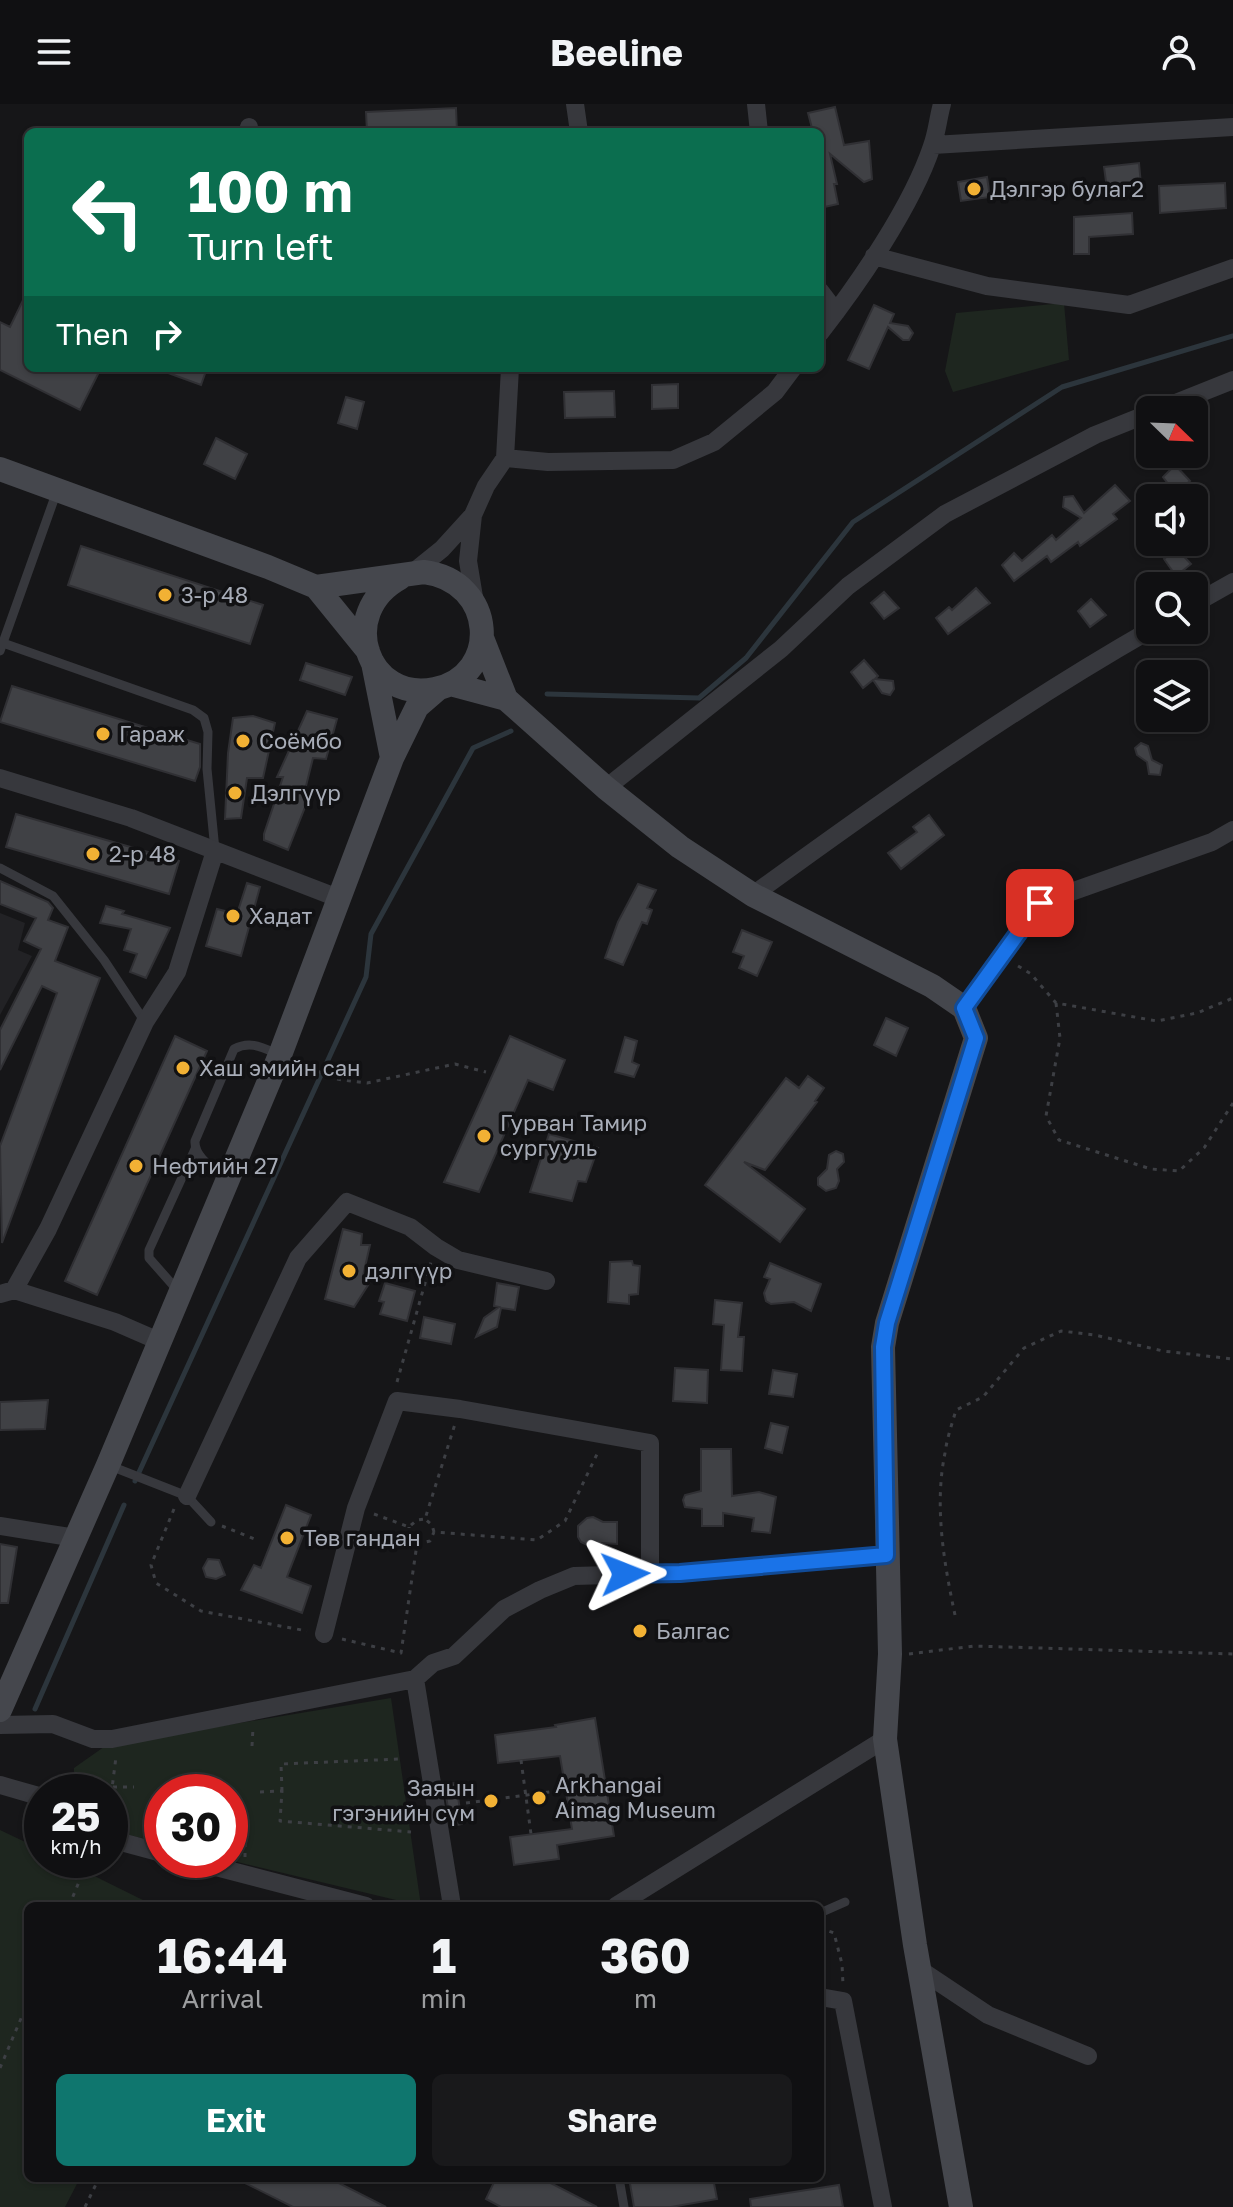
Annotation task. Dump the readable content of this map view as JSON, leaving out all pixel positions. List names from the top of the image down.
{
  "places": [
    "Дэлгэр булаг2",
    "3-р 48",
    "Гараж",
    "Соёмбо",
    "Дэлгүүр",
    "2-р 48",
    "Хадат",
    "Хаш эмийн сан",
    "Гурван Тамир сургууль",
    "Нефтийн 27",
    "дэлгүүр",
    "Төв гандан",
    "Балгас",
    "Arkhangai Aimag Museum",
    "Заяын гэгэнийн сүм"
  ],
  "north": "bottom right",
  "page": {
    "header": "Beeline",
    "turn": ["100 m", "Turn left"],
    "then": "Then",
    "speed": "25 km/h",
    "limit": "30",
    "eta": [
      "16:44",
      "Arrival",
      "1",
      "min",
      "360",
      "m"
    ],
    "buttons": ["Exit", "Share"]
  }
}
